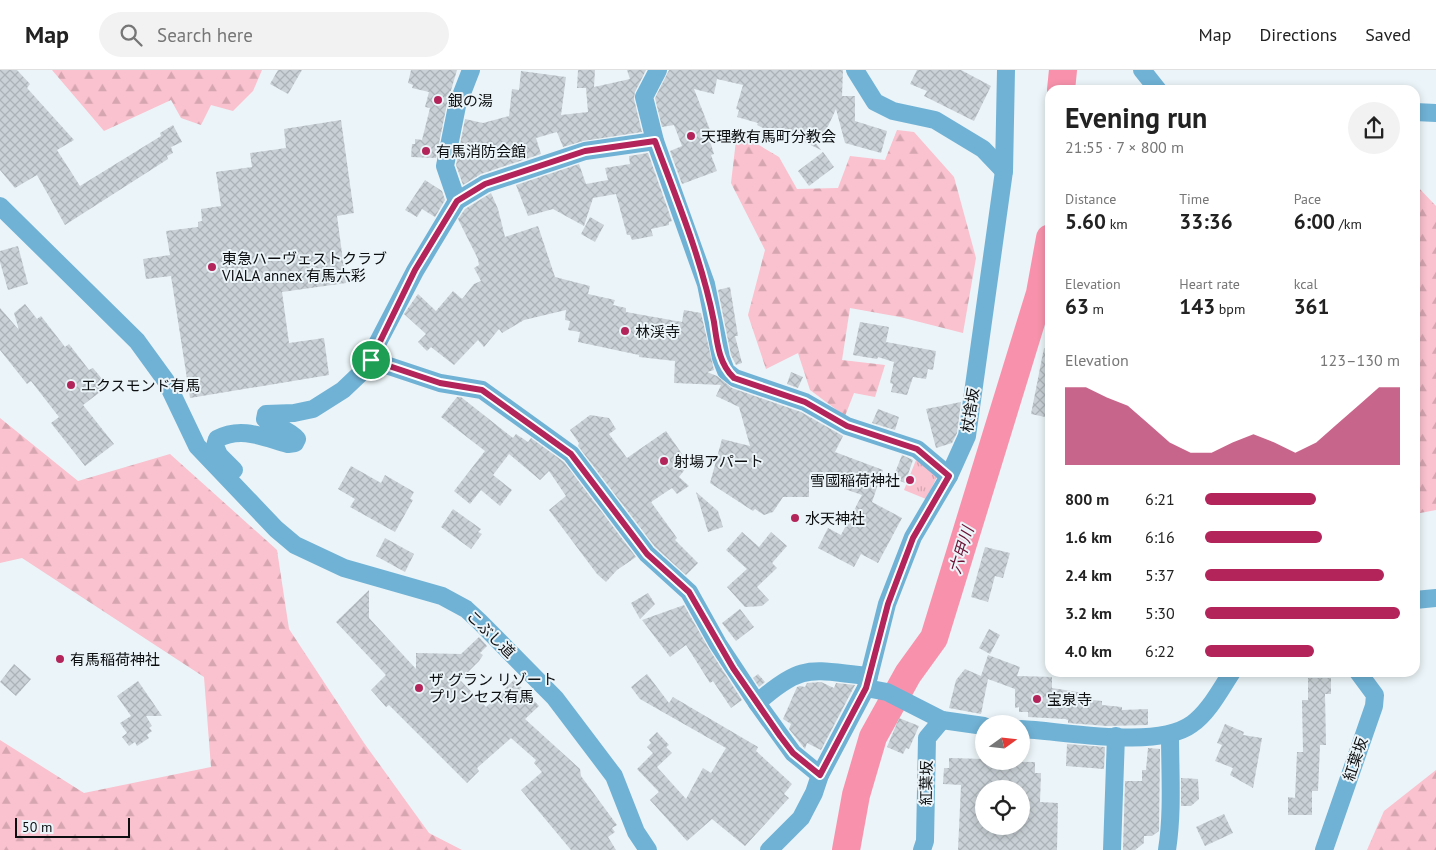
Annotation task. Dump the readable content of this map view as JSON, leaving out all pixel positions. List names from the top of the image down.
{
  "streets": {
    "street": ["杖捨坂", "こぶし道", "紅葉坂"]
  },
  "water": ["六甲川"],
  "places": [
    "銀の湯",
    "天理教有馬町分教会",
    "有馬消防会館",
    "東急ハーヴェストクラブ VIALA annex 有馬六彩",
    "林渓寺",
    "エクスモンド有馬",
    "射場アパート",
    "雪國稲荷神社",
    "水天神社",
    "有馬稲荷神社",
    "ザ グラン リゾート プリンセス有馬",
    "宝泉寺"
  ],
  "scale_bar": "50 m",
  "north": "right",
  "page": {
    "header": "Map",
    "search": "Search here",
    "nav": ["Map", "Directions", "Saved"],
    "heading": ["Evening run", "21:55 · 7 × 800 m"],
    "stats": [
      ["Distance", "5.60 km"],
      ["Time", "33:36"],
      ["Pace", "6:00 /km"],
      ["Elevation", "63 m"],
      ["Heart rate", "143 bpm"],
      ["kcal", "361"]
    ],
    "chart": ["Elevation", "123–130 m"],
    "list": [
      {
        "name": "800 m",
        "note": "6:21"
      },
      {
        "name": "1.6 km",
        "note": "6:16"
      },
      {
        "name": "2.4 km",
        "note": "5:37"
      },
      {
        "name": "3.2 km",
        "note": "5:30"
      },
      {
        "name": "4.0 km",
        "note": "6:22"
      }
    ],
    "scale": "50 m"
  }
}
